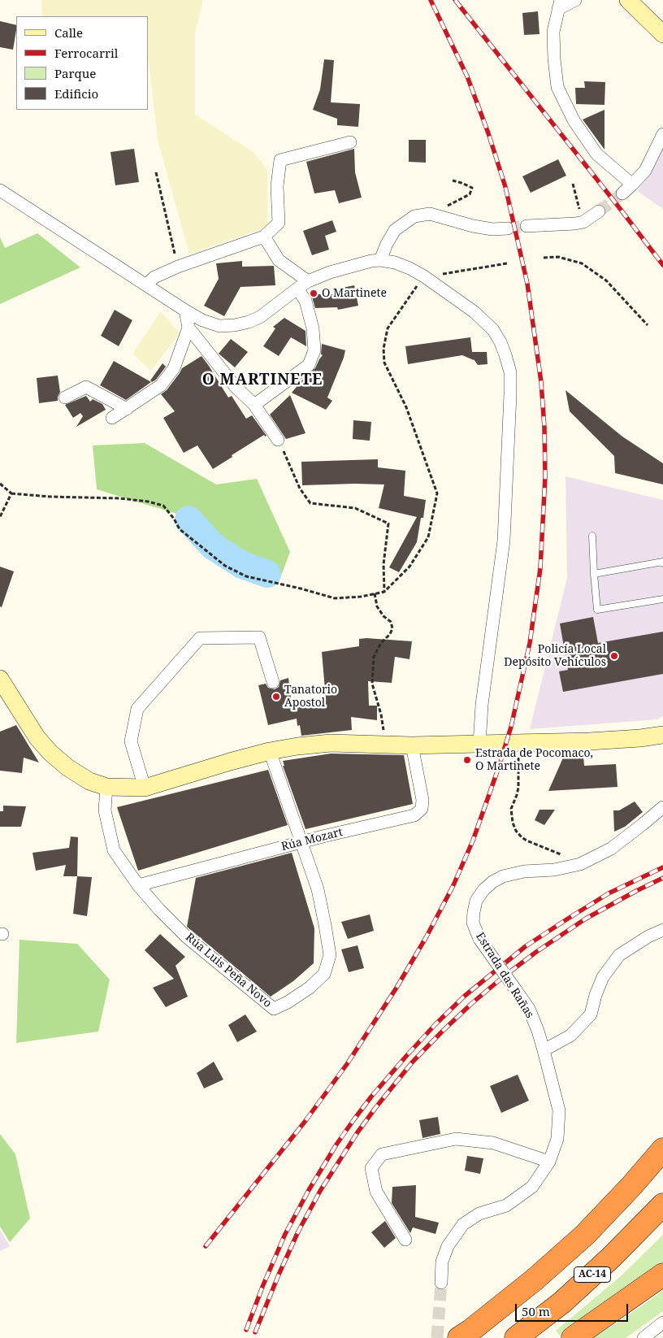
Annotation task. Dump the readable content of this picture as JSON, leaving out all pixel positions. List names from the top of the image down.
{
  "streets": {
    "highway": ["AC-14"],
    "street": ["Rúa Mozart", "Rúa Luis Peña Novo", "Estrada das Rañas"]
  },
  "crossings": [
    ["Rúa Mozart", "Rúa Luis Peña Novo"]
  ],
  "districts": ["O MARTINETE"],
  "places": [
    "O Martinete",
    "Policía Local Depósito Vehículos",
    "Tanatorio Apostol",
    "Estrada de Pocomaco, O Martinete"
  ],
  "legend": [
    "Calle",
    "Ferrocarril",
    "Parque",
    "Edificio"
  ],
  "scale_bar": "50 m"
}
